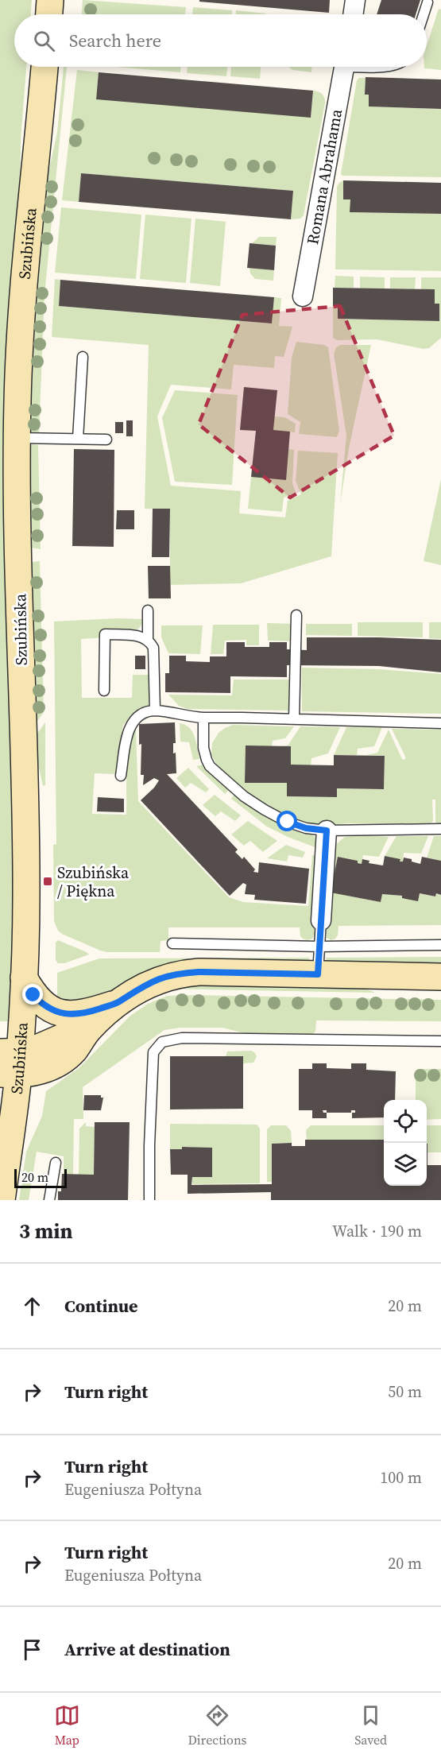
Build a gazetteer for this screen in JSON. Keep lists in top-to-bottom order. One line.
{"streets":{"main road":["Szubińska"],"street":["Romana Abrahama"]},"places":{"transit":["Szubińska / Piękna"]},"scale_bar":"20 m","page":{"search":"Search here","scale":"20 m","heading":["3 min","Walk · 190 m"],"list":[["Continue","20 m"],["Turn right","50 m"],["Turn right","Eugeniusza Połtyna","100 m"],["Turn right","Eugeniusza Połtyna","20 m"],"Arrive at destination"],"nav":["Map","Directions","Saved"]}}
